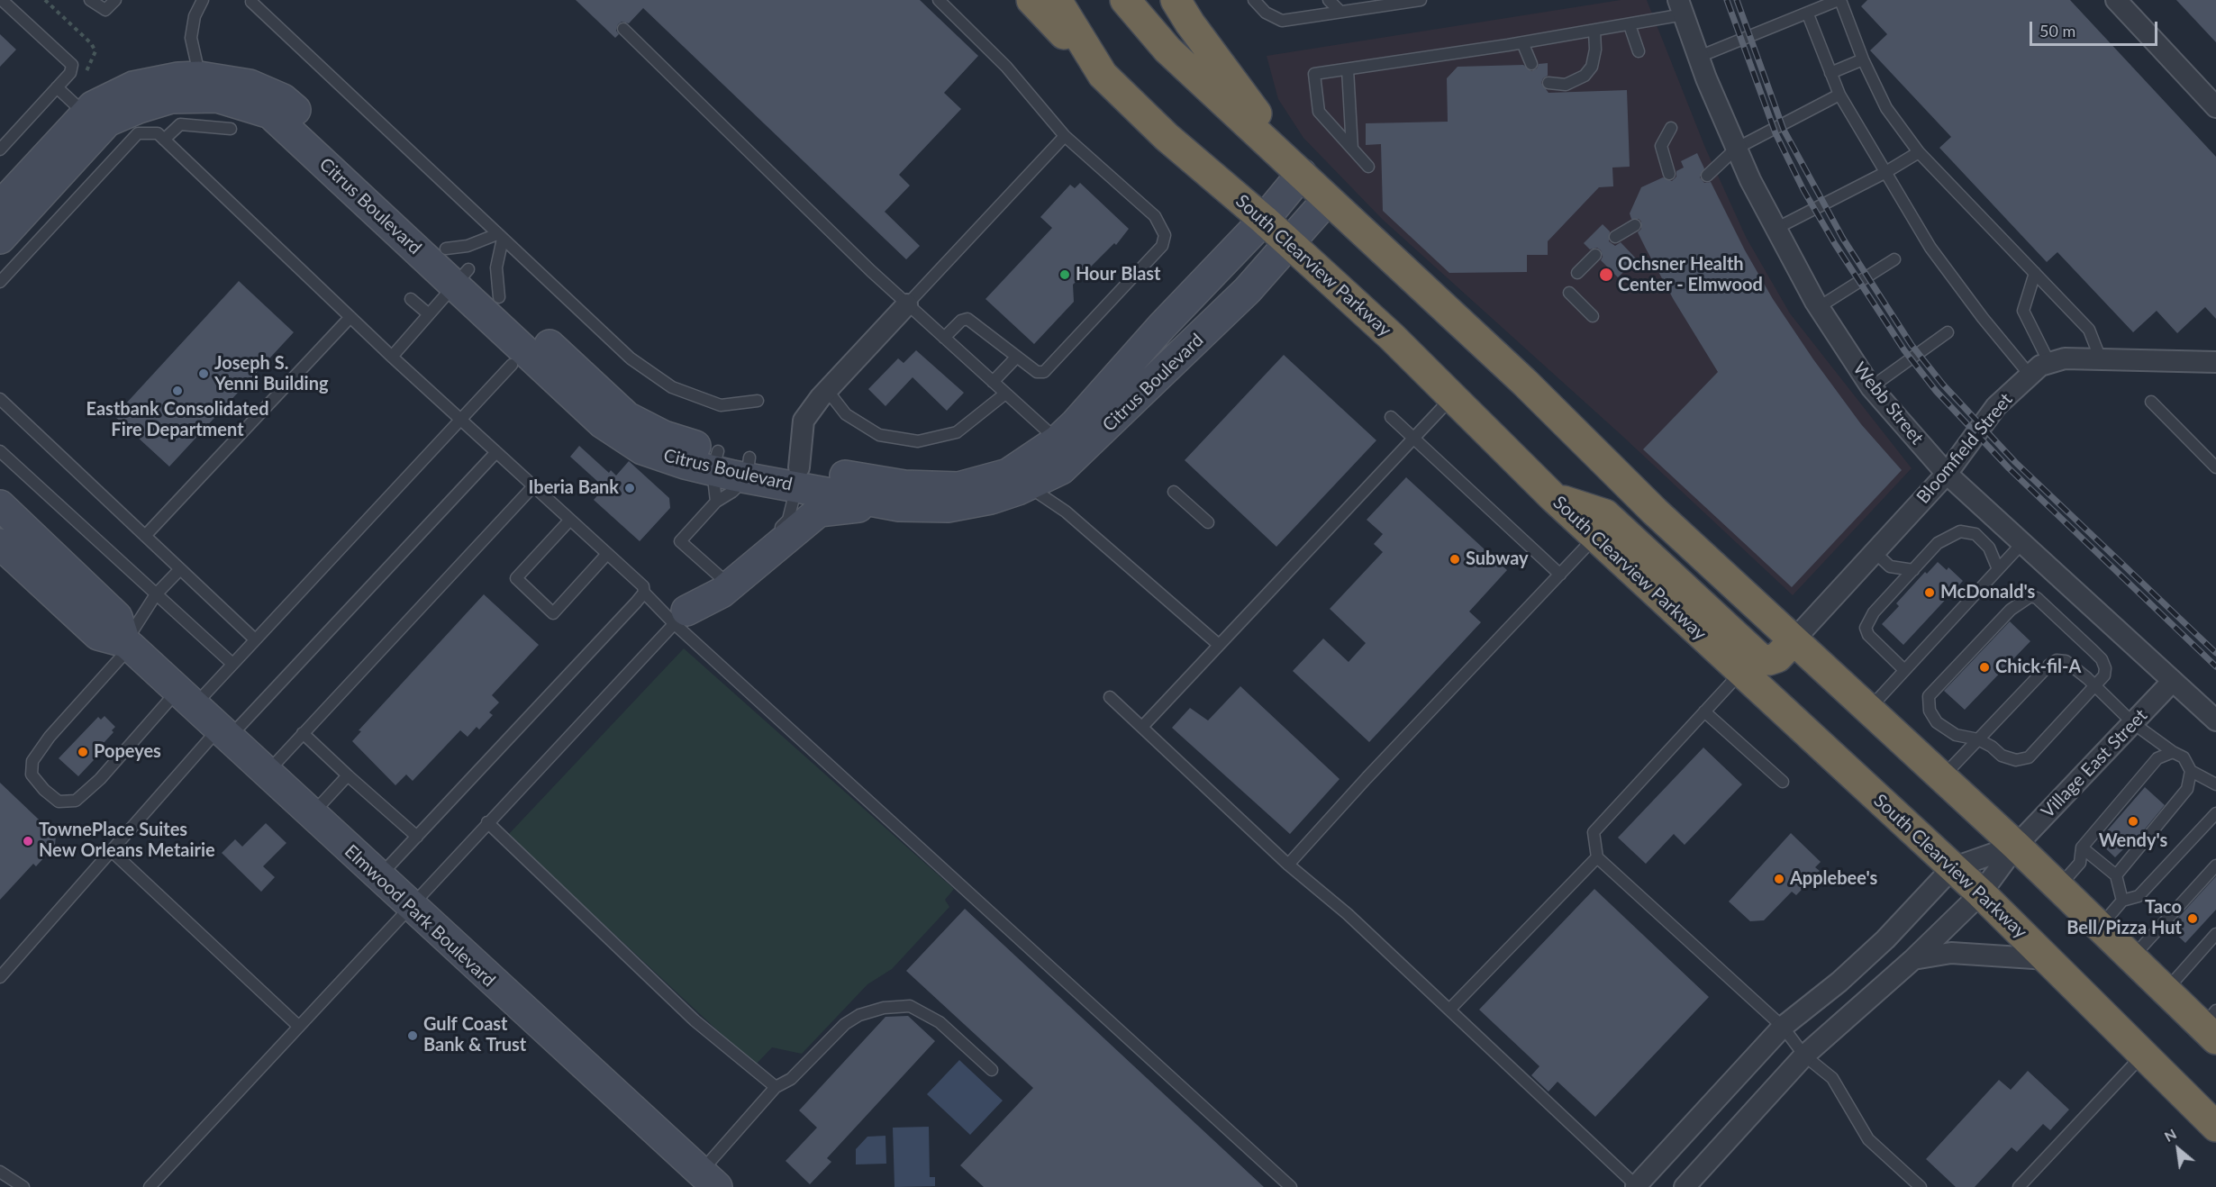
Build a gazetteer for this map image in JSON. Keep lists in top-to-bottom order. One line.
{"streets":{"highway":["South Clearview Parkway"],"street":["Citrus Boulevard","Webb Street","Bloomfield Street","Village East Street","Elmwood Park Boulevard"]},"crossings":[["Citrus Boulevard","South Clearview Parkway"],["South Clearview Parkway","Village East Street"],["Webb Street","Bloomfield Street"],["Webb Street","Village East Street"]],"places":["Hour Blast","Ochsner Health Center - Elmwood","Joseph S. Yenni Building","Eastbank Consolidated Fire Department","Iberia Bank","Subway","McDonald's","Chick-fil-A","Popeyes","Wendy's","TownePlace Suites New Orleans Metairie","Applebee's","Taco Bell/Pizza Hut","Gulf Coast Bank & Trust"],"scale_bar":"50 m","north":"top left"}
